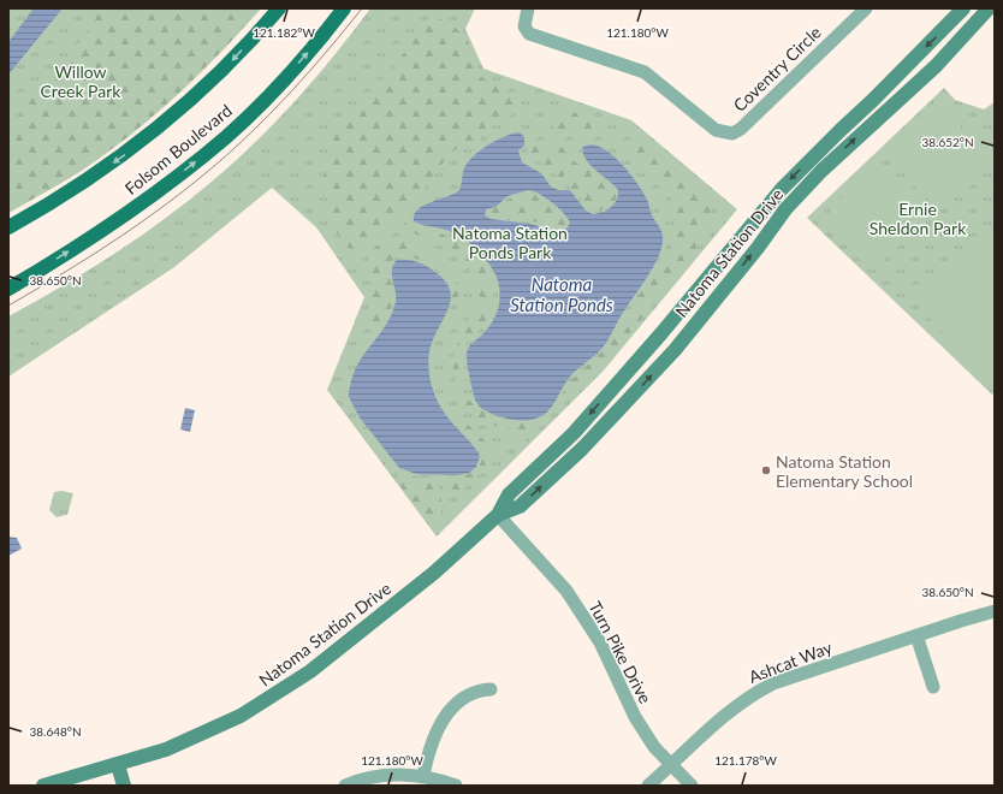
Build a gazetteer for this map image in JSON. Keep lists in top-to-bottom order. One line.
{"streets":{"main road":["Folsom Boulevard"],"street":["Coventry Circle","Natoma Station Drive","Turn Pike Drive","Ashcat Way"]},"crossings":[["Natoma Station Drive","Turn Pike Drive"],["Turn Pike Drive","Ashcat Way"]],"water":["Natoma Station Ponds"],"parks":["Willow Creek Park","Ernie Sheldon Park","Natoma Station Ponds Park"],"places":["Natoma Station Elementary School"],"coordinates":["121.182°W","121.180°W","38.652°N","38.650°N","38.648°N","121.178°W"]}
